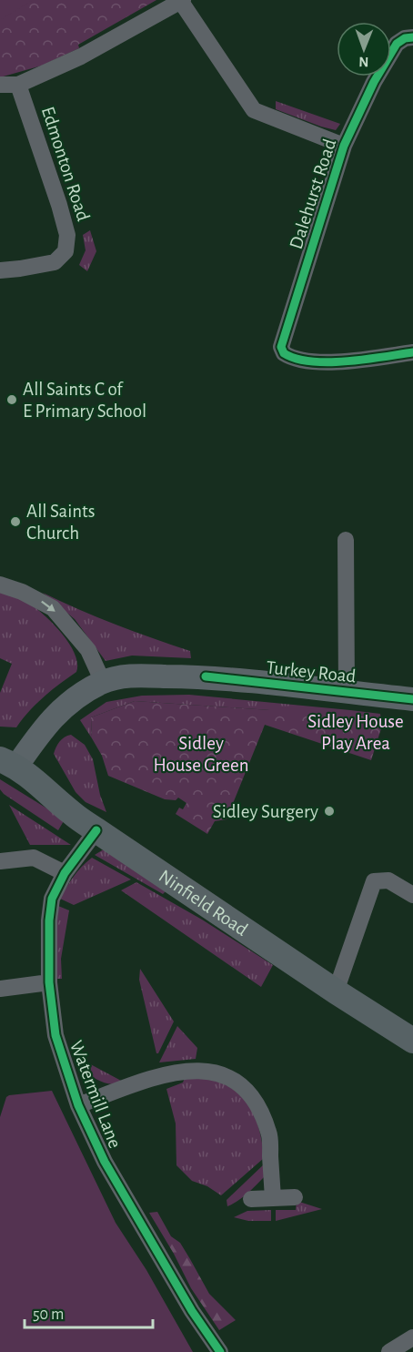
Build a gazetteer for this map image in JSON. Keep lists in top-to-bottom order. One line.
{"streets":{"main road":["Ninfield Road"],"street":["Edmonton Road","Dalehurst Road","Turkey Road","Watermill Lane"]},"crossings":[["Turkey Road","Ninfield Road"],["Ninfield Road","Watermill Lane"]],"parks":["Sidley House Play Area","Sidley House Green"],"places":["All Saints C of E Primary School","All Saints Church","Sidley Surgery"],"scale_bar":"50 m","north":"bottom"}
